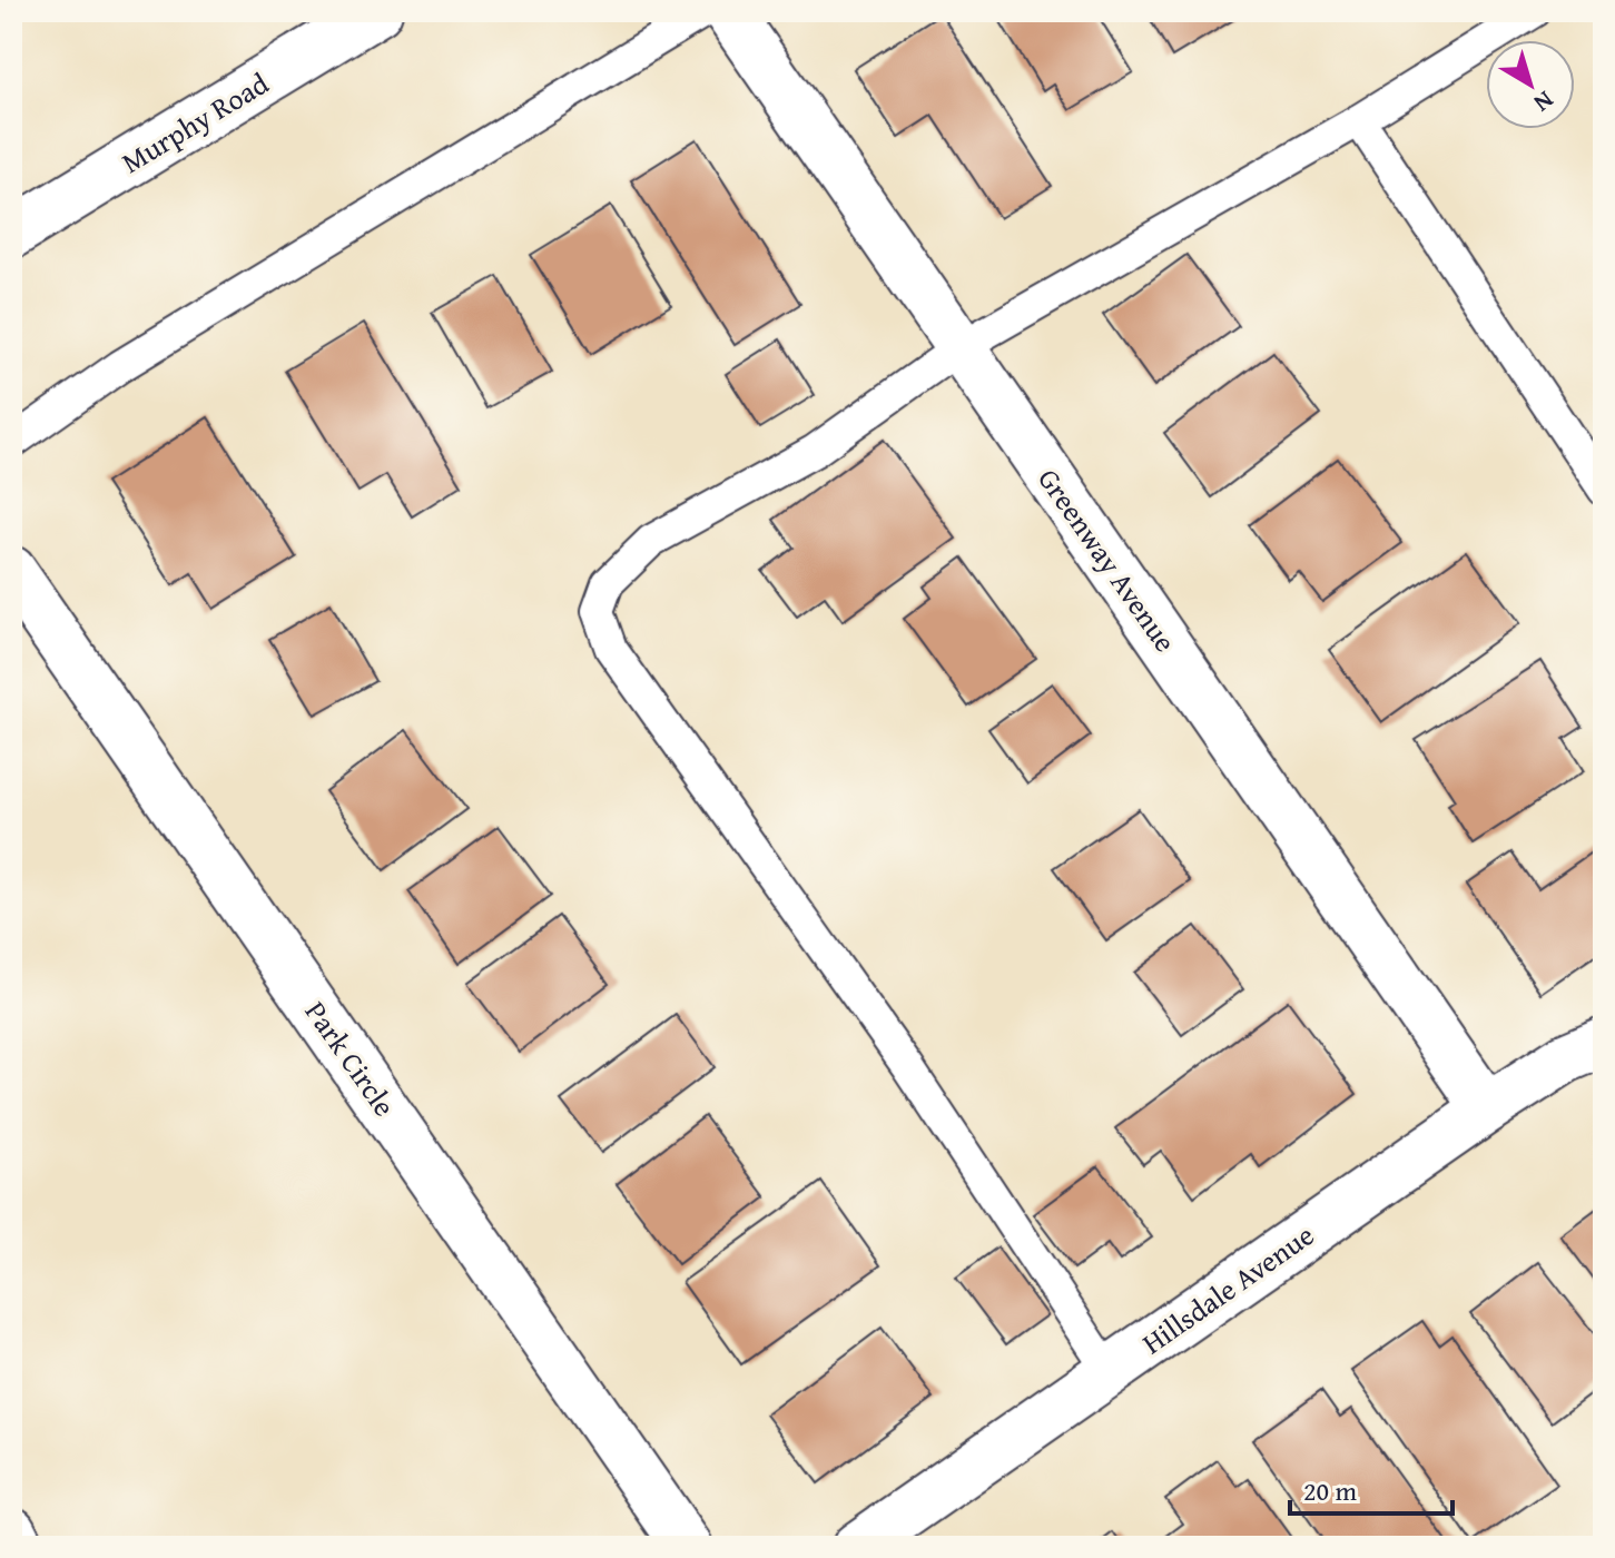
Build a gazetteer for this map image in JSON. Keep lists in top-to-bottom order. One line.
{"streets":{"main road":["Murphy Road","Greenway Avenue","Park Circle","Hillsdale Avenue"]},"crossings":[["Greenway Avenue","Hillsdale Avenue"]],"scale_bar":"20 m","north":"bottom right"}
